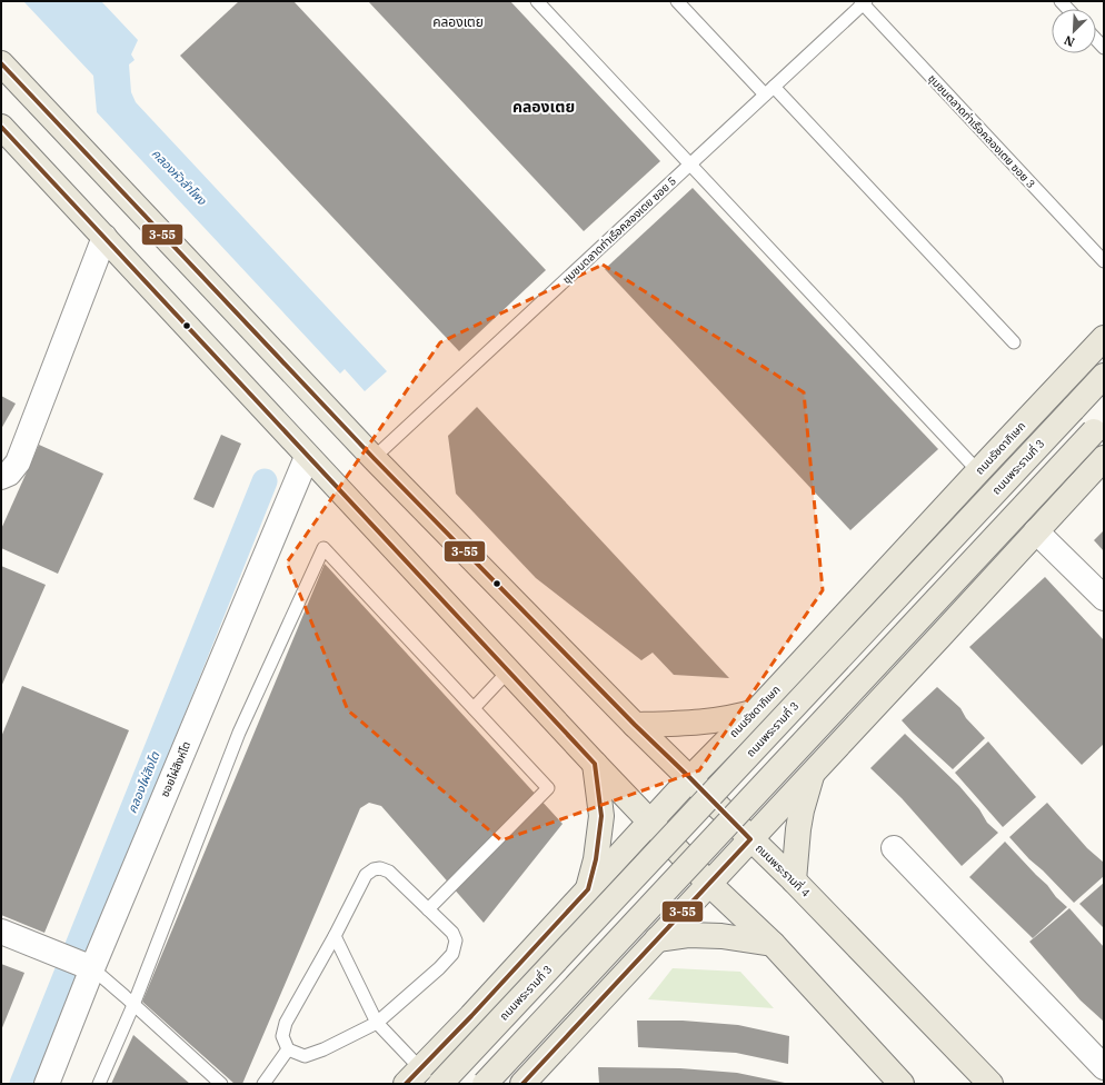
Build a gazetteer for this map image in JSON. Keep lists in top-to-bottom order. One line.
{"streets":{"main road":["ถนนรัชดาภิเษก","ถนนพระรามที่ 3","ถนนพระรามที่ 4"],"street":["ซอยไผ่สิงห์โต"],"lane":["ชุมชนตลาดท่าเรือคลองเตย ซอย 3","ชุมชนตลาดท่าเรือคลองเตย ซอย 5"]},"crossings":[["ชุมชนตลาดท่าเรือคลองเตย ซอย 3","ชุมชนตลาดท่าเรือคลองเตย ซอย 5"],["ชุมชนตลาดท่าเรือคลองเตย ซอย 5","ถนนพระรามที่ 4"],["ถนนรัชดาภิเษก","ถนนพระรามที่ 4"]],"districts":["คลองเตย","คลองเตย"],"water":["คลองหัวลำโพง","คลองไผ่สิงโต"],"lines":["transit line 3-55"],"north":"bottom left"}
